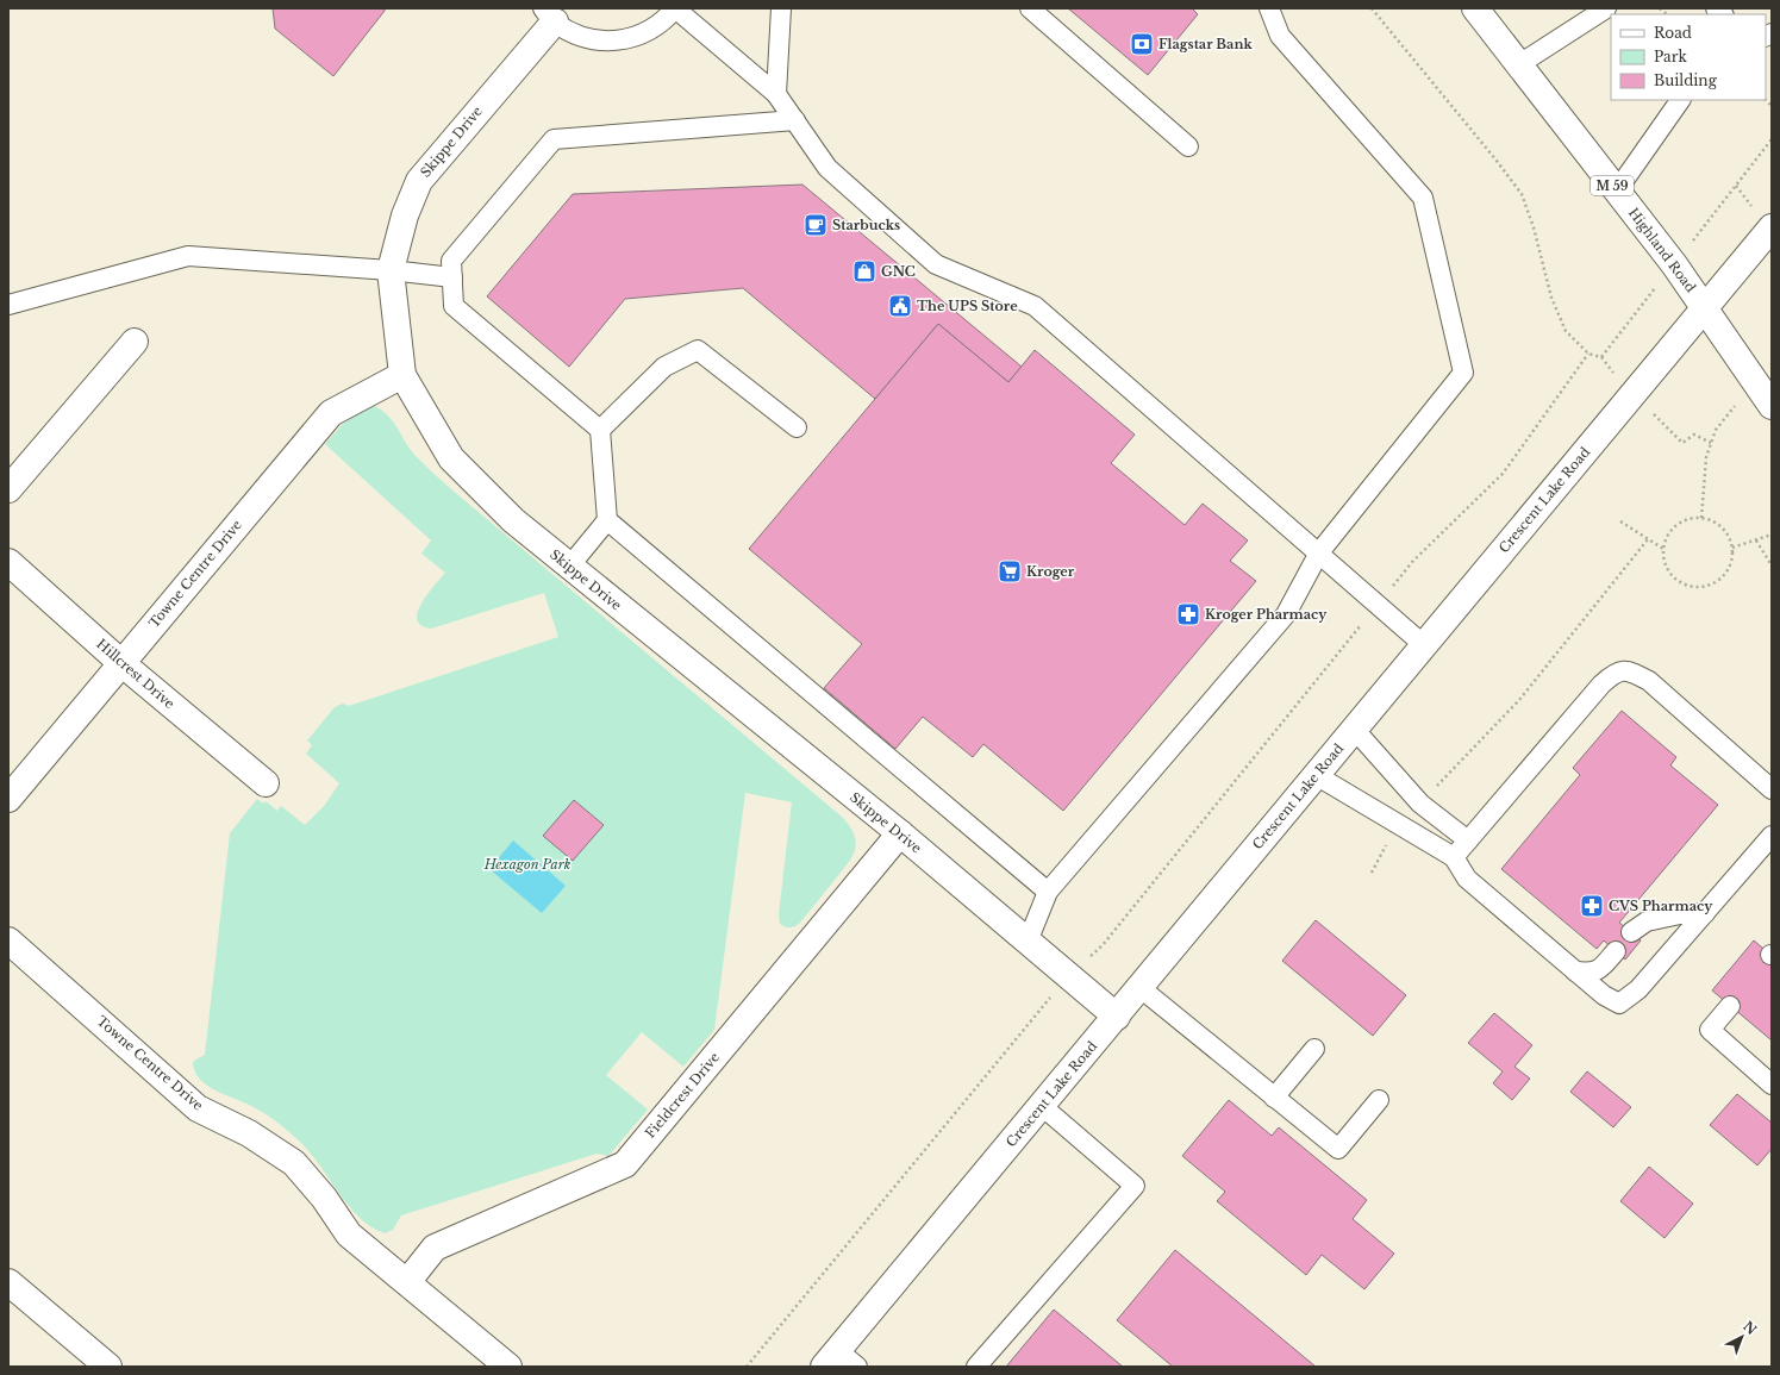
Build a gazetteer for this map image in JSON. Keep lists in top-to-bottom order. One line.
{"streets":{"main road":["Skippe Drive","M 59","Highland Road","Crescent Lake Road","Towne Centre Drive","Hillcrest Drive","Fieldcrest Drive"]},"crossings":[["Skippe Drive","Crescent Lake Road"],["Skippe Drive","Towne Centre Drive"],["Skippe Drive","Fieldcrest Drive"],["Highland Road","Crescent Lake Road"],["Towne Centre Drive","Hillcrest Drive"],["Towne Centre Drive","Fieldcrest Drive"]],"parks":["Hexagon Park"],"places":{"bank":["Flagstar Bank"],"cafe":["Starbucks"],"shop":["GNC"],"public building":["The UPS Store"],"supermarket":["Kroger"],"pharmacy":["Kroger Pharmacy","CVS Pharmacy"]},"legend":["Road","Park","Building"],"north":"top right"}
